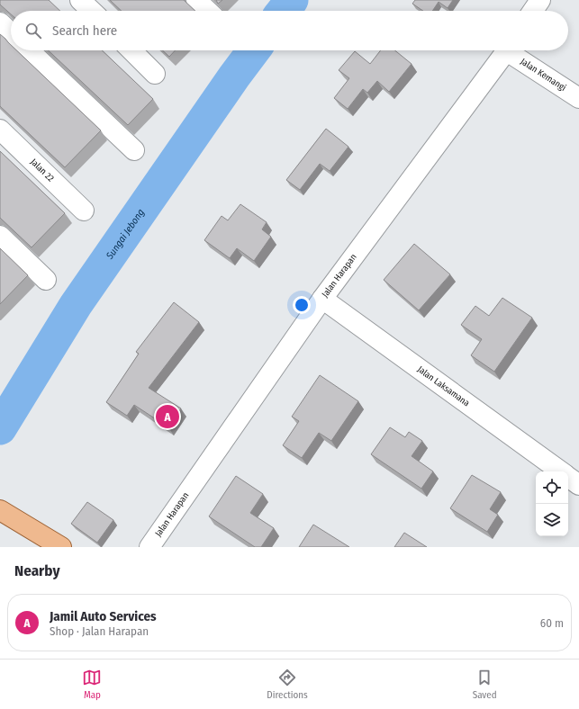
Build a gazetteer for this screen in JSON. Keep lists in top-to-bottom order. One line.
{"streets":{"street":["Jalan Kemangi","Jalan 22","Jalan Harapan","Jalan Laksamana"]},"crossings":[["Jalan Harapan","Jalan Laksamana"]],"water":["Sungai Jebong"],"page":{"search":"Search here","pins":"A","heading":"Nearby","list":[{"mark":"A","name":"Jamil Auto Services","note":"Shop · Jalan Harapan","value":"60 m"}],"nav":["Map","Directions","Saved"]}}
